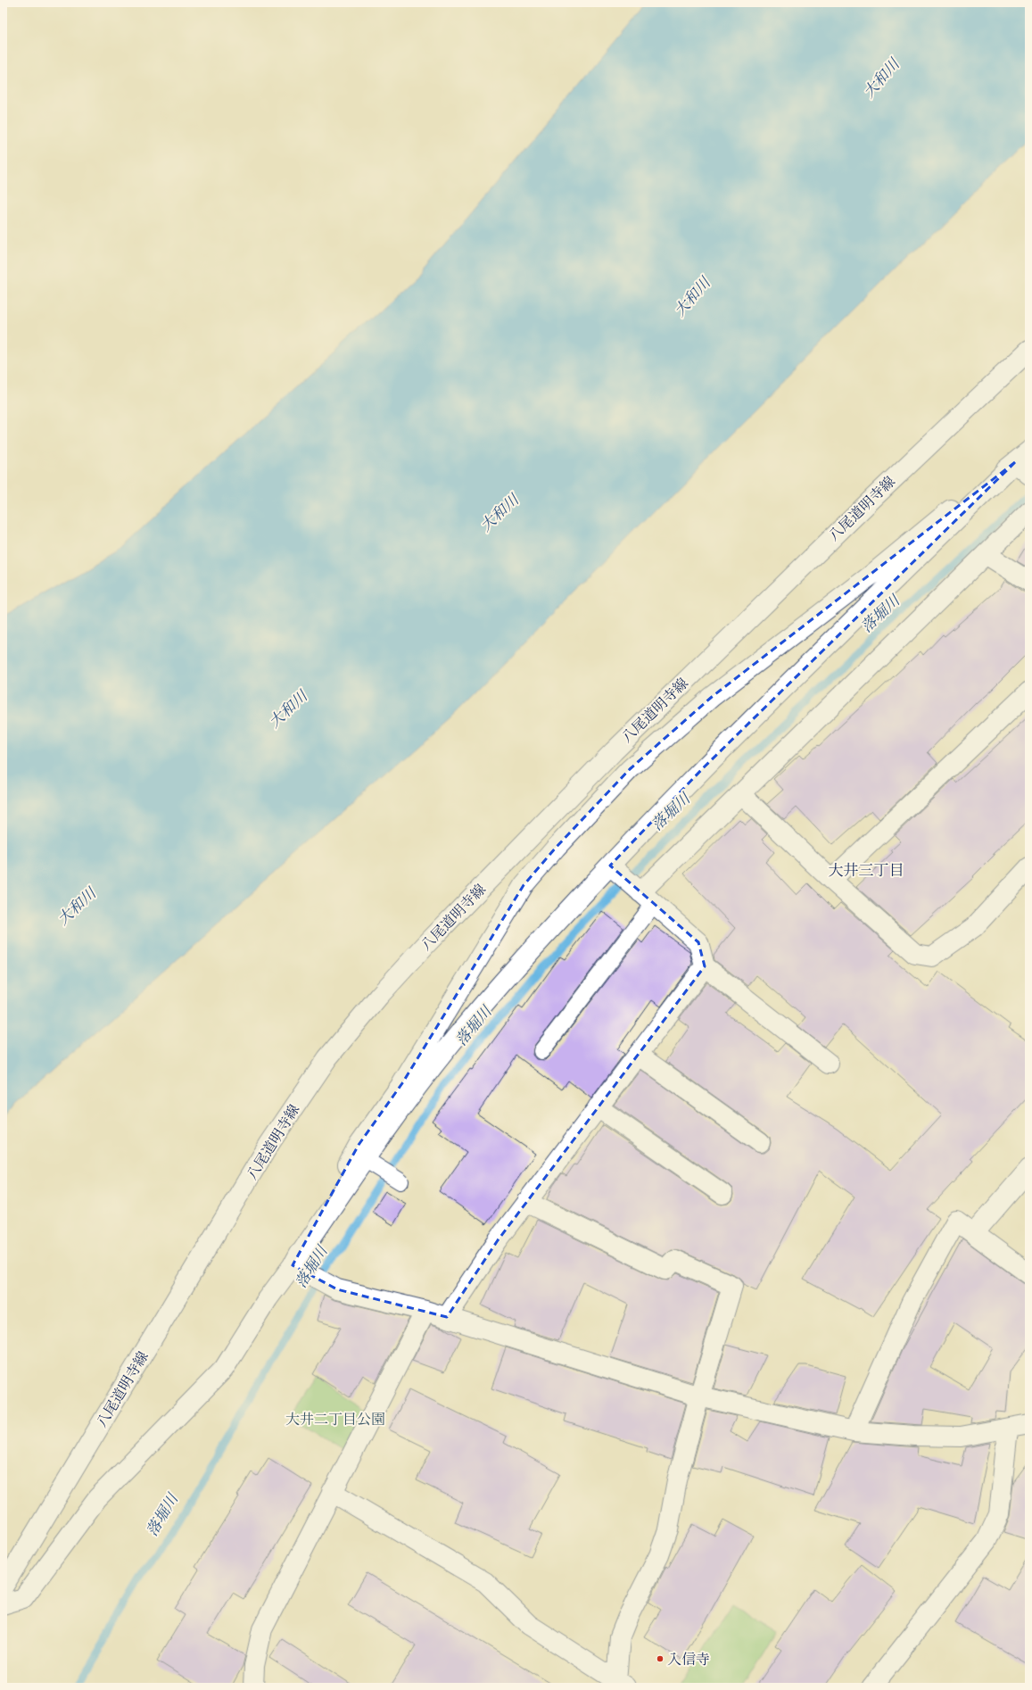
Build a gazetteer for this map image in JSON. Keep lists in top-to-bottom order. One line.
{"streets":{"street":["八尾道明寺線"]},"districts":["大井三丁目"],"water":["大和川","落堀川"],"parks":["大井二丁目公園"],"places":["入信寺"]}
